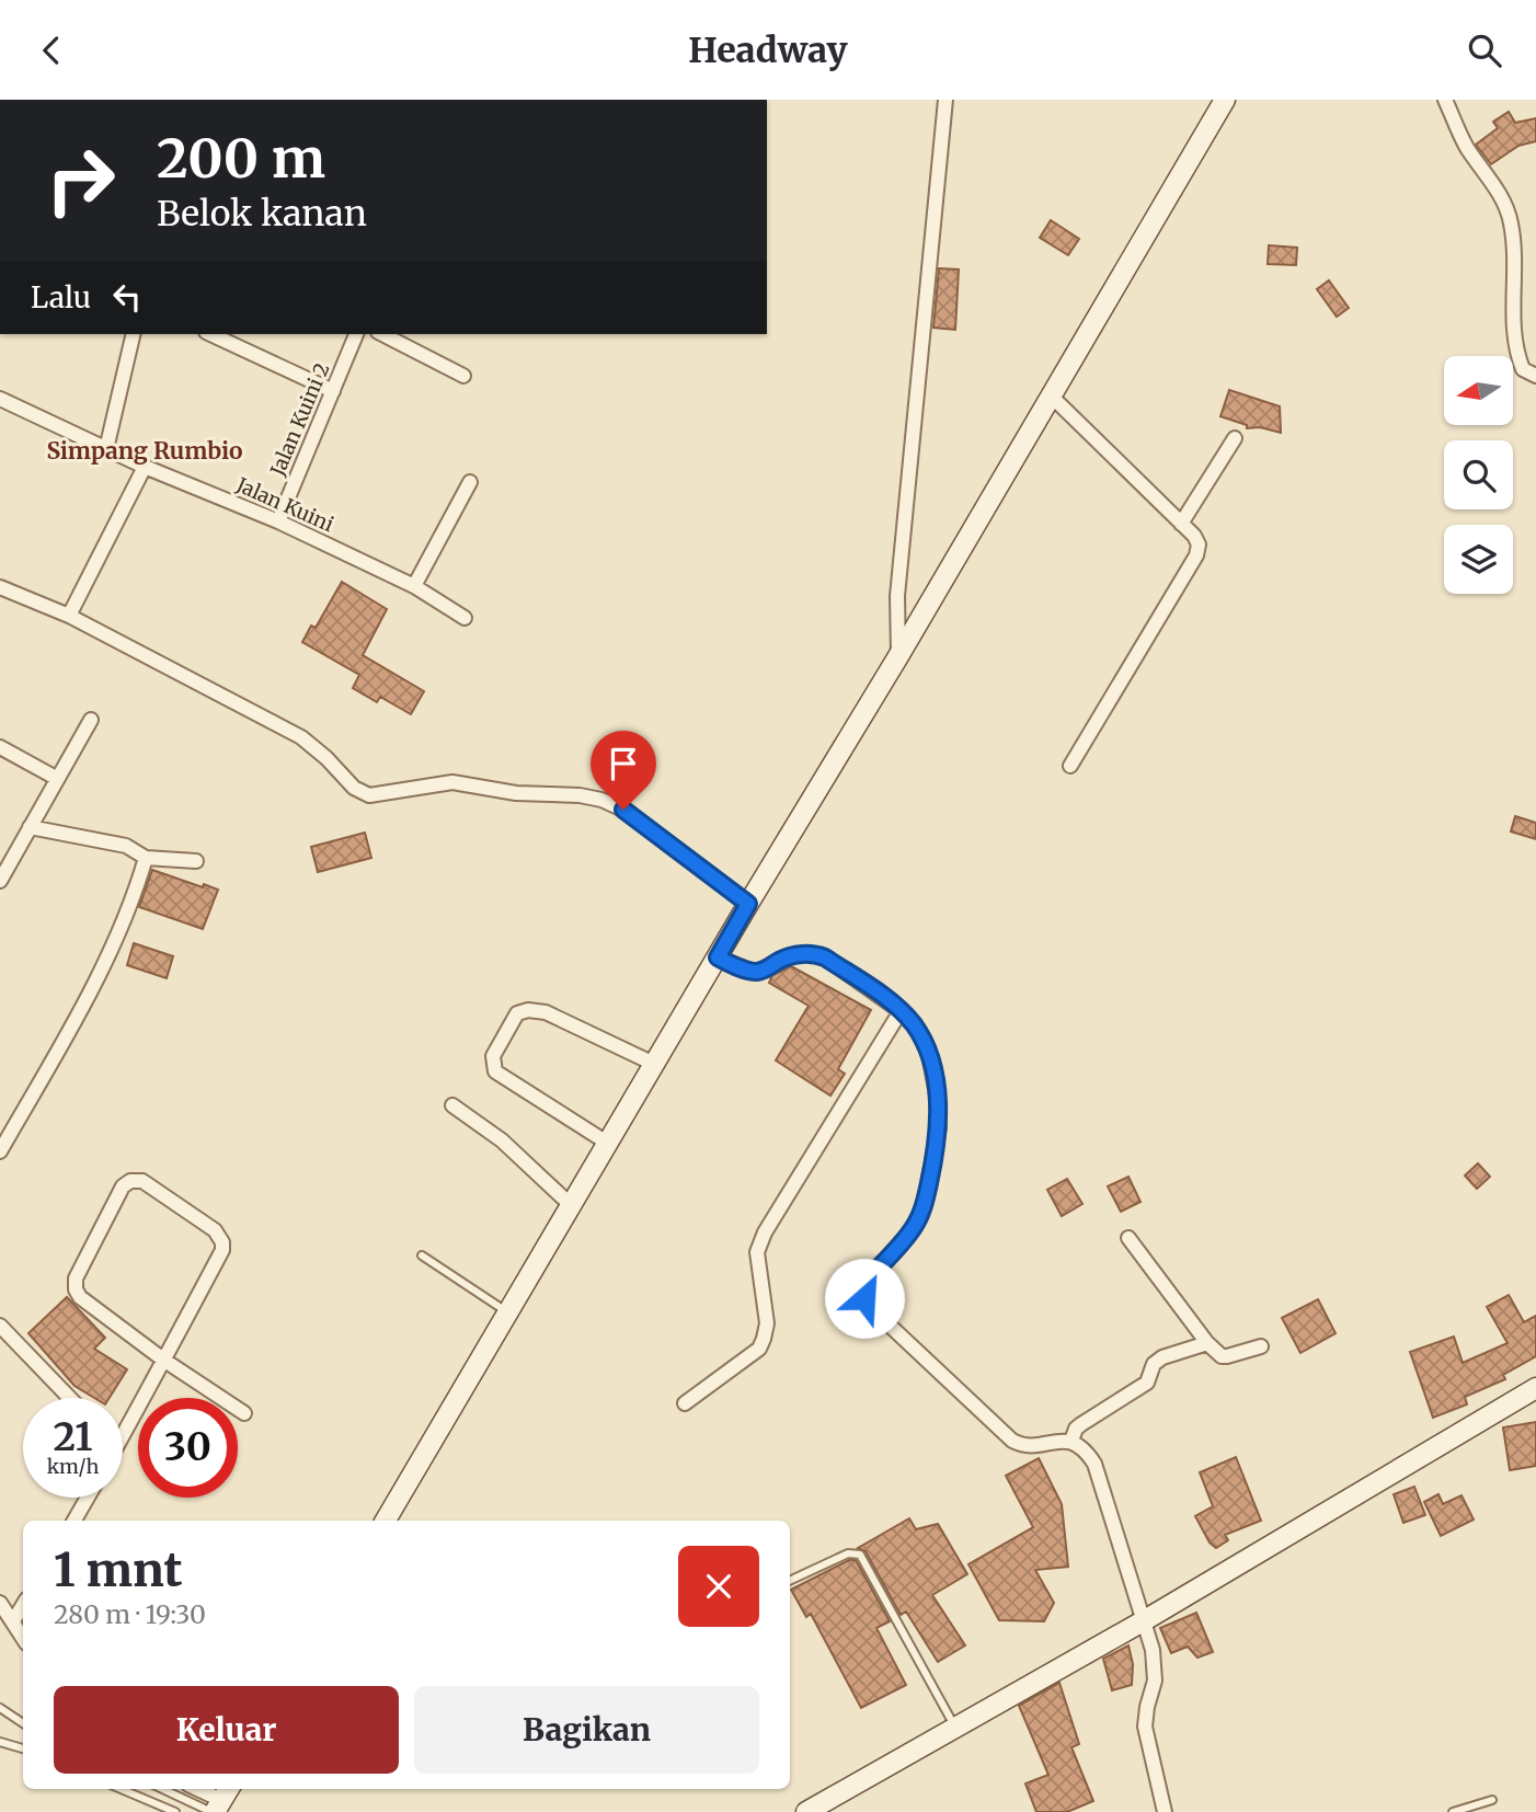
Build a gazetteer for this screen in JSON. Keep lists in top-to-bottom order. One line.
{"streets":{"street":["Jalan Kuini 2","Jalan Kuini"]},"crossings":[["Jalan Kuini 2","Jalan Kuini"]],"districts":["Simpang Rumbio"],"north":"left","page":{"header":"Headway","turn":["200 m","Belok kanan"],"then":"Lalu","speed":"21 km/h","limit":"30","heading":["1 mnt","280 m · 19:30"],"buttons":["Keluar","Bagikan"]}}
